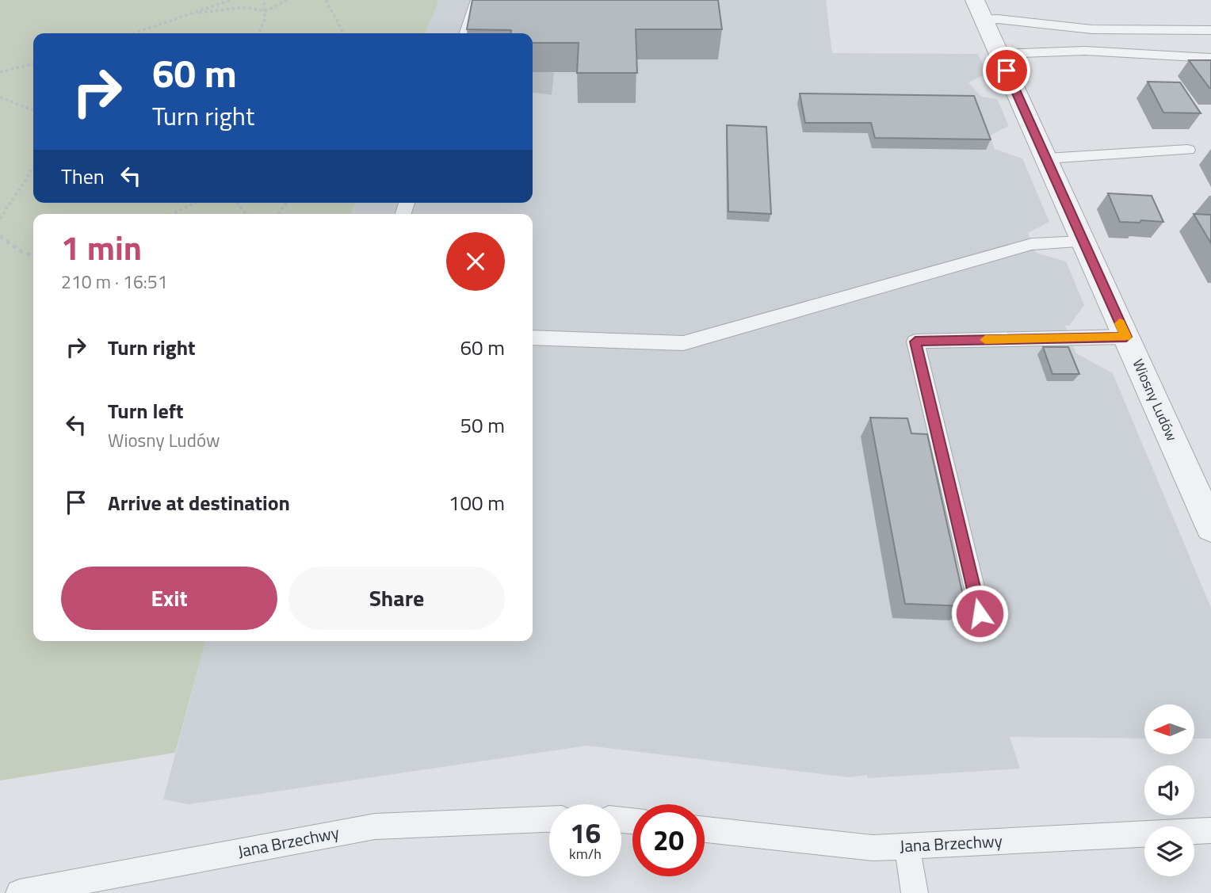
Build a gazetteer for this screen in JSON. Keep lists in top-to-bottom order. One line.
{"streets":{"street":["Wiosny Ludów"],"lane":["Jana Brzechwy"]},"north":"left","page":{"turn":["60 m","Turn right"],"then":"Then","heading":["1 min","210 m · 16:51"],"list":[{"name":"Turn right","value":"60 m"},{"name":"Turn left","note":"Wiosny Ludów","value":"50 m"},{"name":"Arrive at destination","value":"100 m"}],"buttons":["Exit","Share"],"speed":"16 km/h","limit":"20"}}
